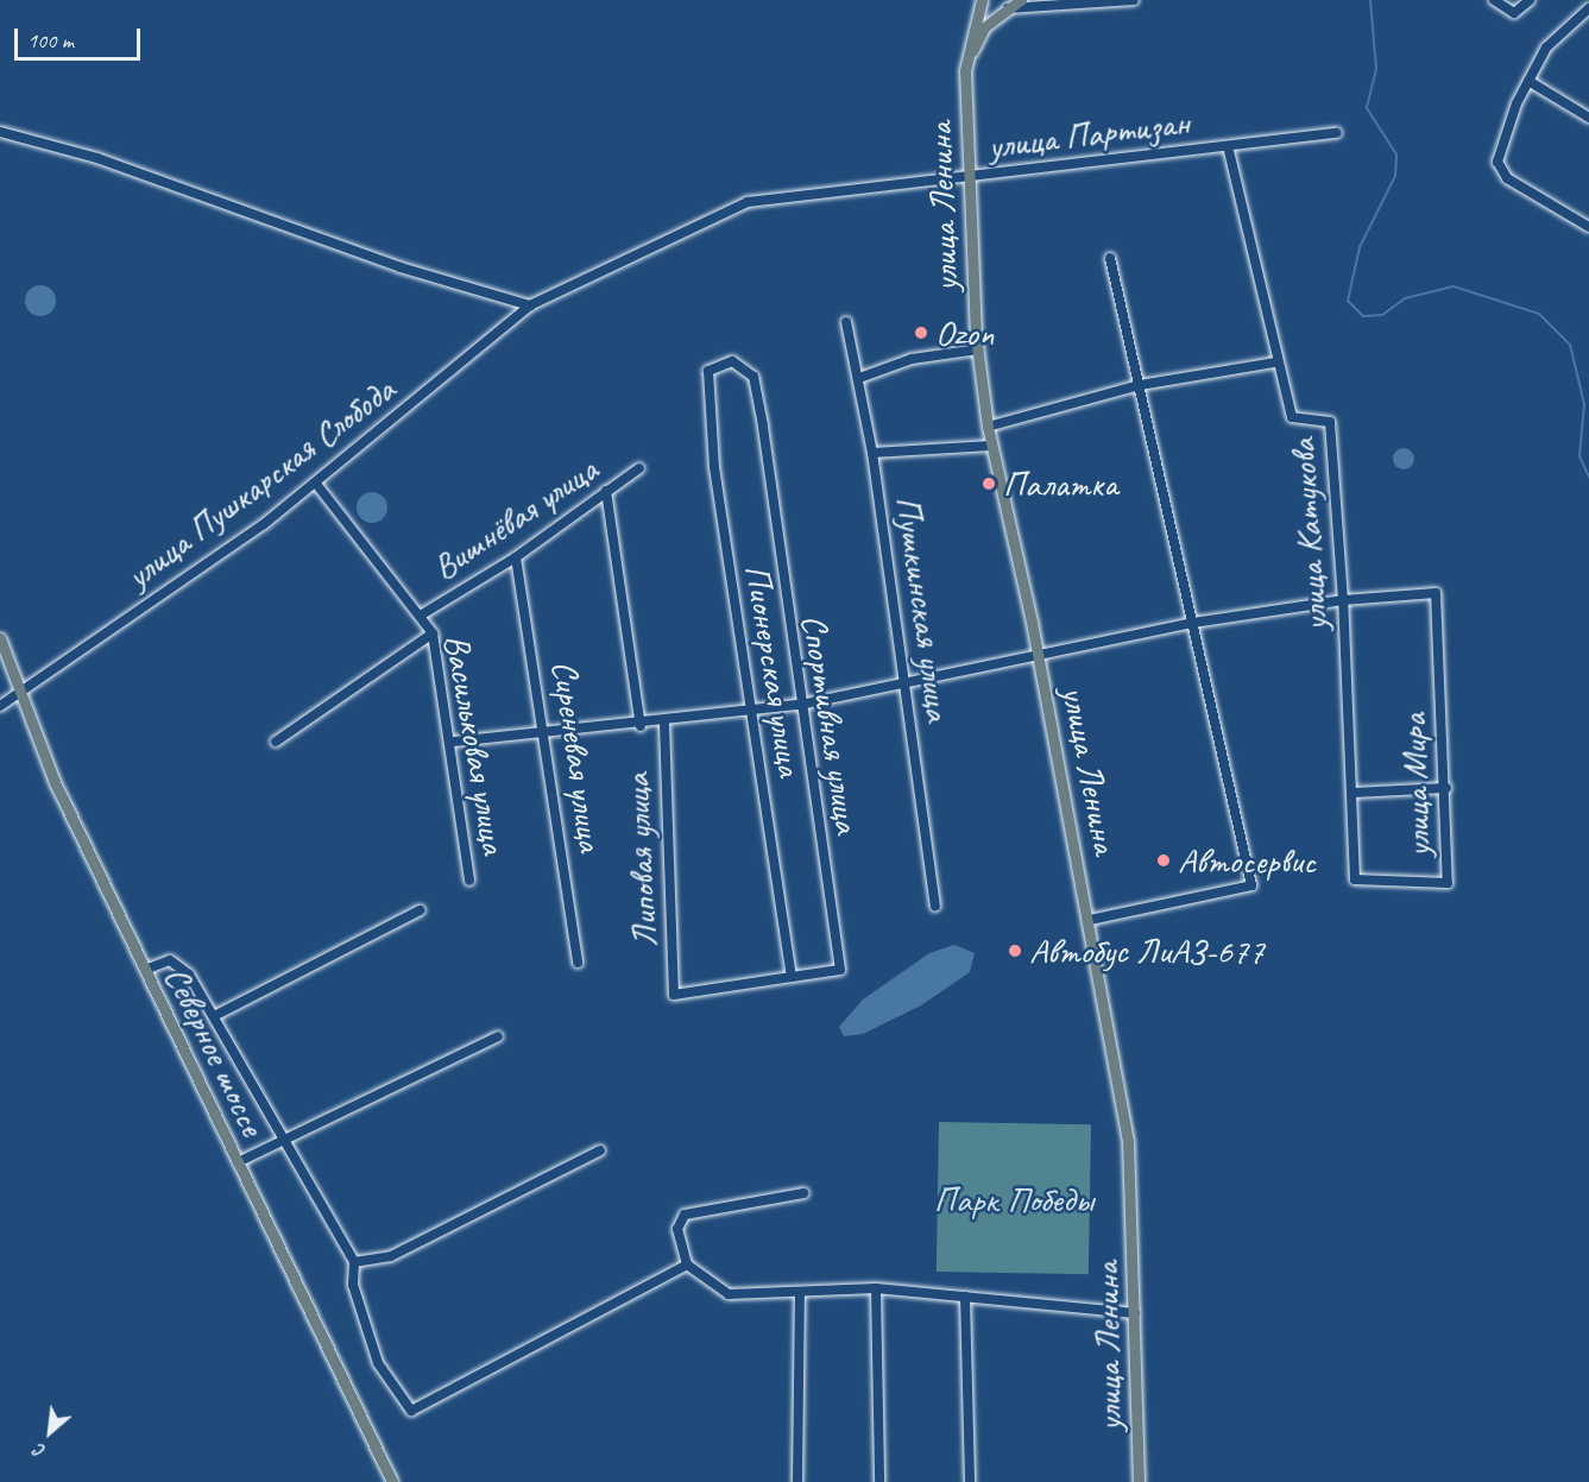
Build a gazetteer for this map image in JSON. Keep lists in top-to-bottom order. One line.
{"streets":{"main road":["улица Ленина","Северное шоссе"],"street":["улица Партизан","улица Пушкарская Слобода","Вишнёвая улица","улица Катукова","Пушкинская улица","Пионерская улица","Спортивная улица","Васильковая улица","Сиреневая улица","улица Мира","Липовая улица"]},"crossings":[["улица Партизан","улица Ленина"],["улица Партизан","улица Пушкарская Слобода"],["улица Партизан","улица Катукова"],["улица Пушкарская Слобода","Васильковая улица"],["улица Пушкарская Слобода","Северное шоссе"],["Вишнёвая улица","Васильковая улица"],["Вишнёвая улица","Сиреневая улица"],["Вишнёвая улица","Липовая улица"],["улица Катукова","улица Мира"],["Пионерская улица","Спортивная улица"],["Спортивная улица","Липовая улица"]],"parks":["Парк Победы"],"places":["Ozon","Палатка","Автосервис","Автобус ЛиАЗ-677"],"scale_bar":"100 m","north":"bottom left"}
